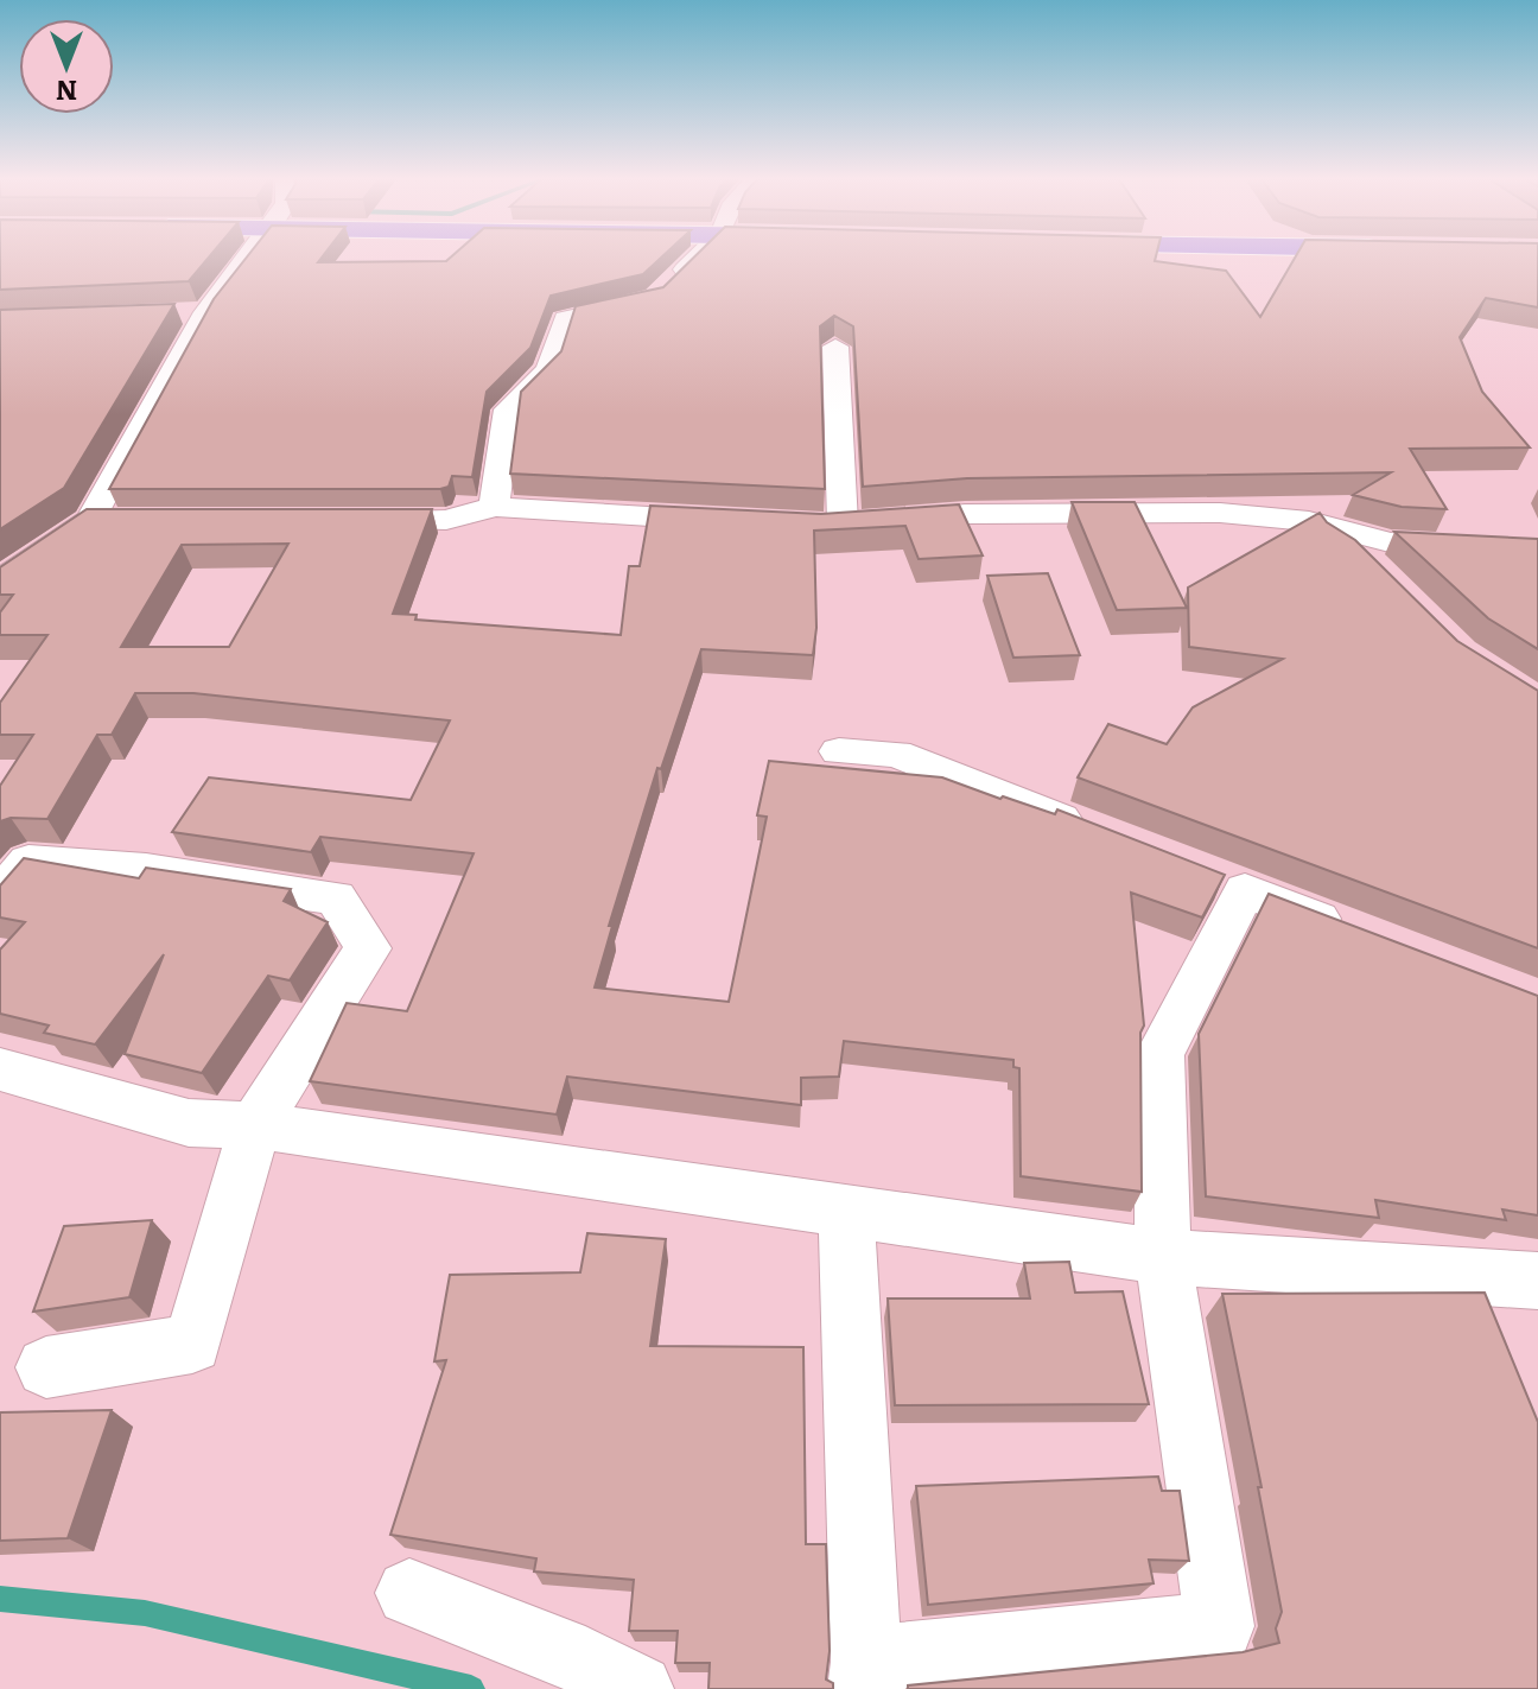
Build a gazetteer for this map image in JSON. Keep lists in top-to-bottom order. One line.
{"north":"bottom"}
